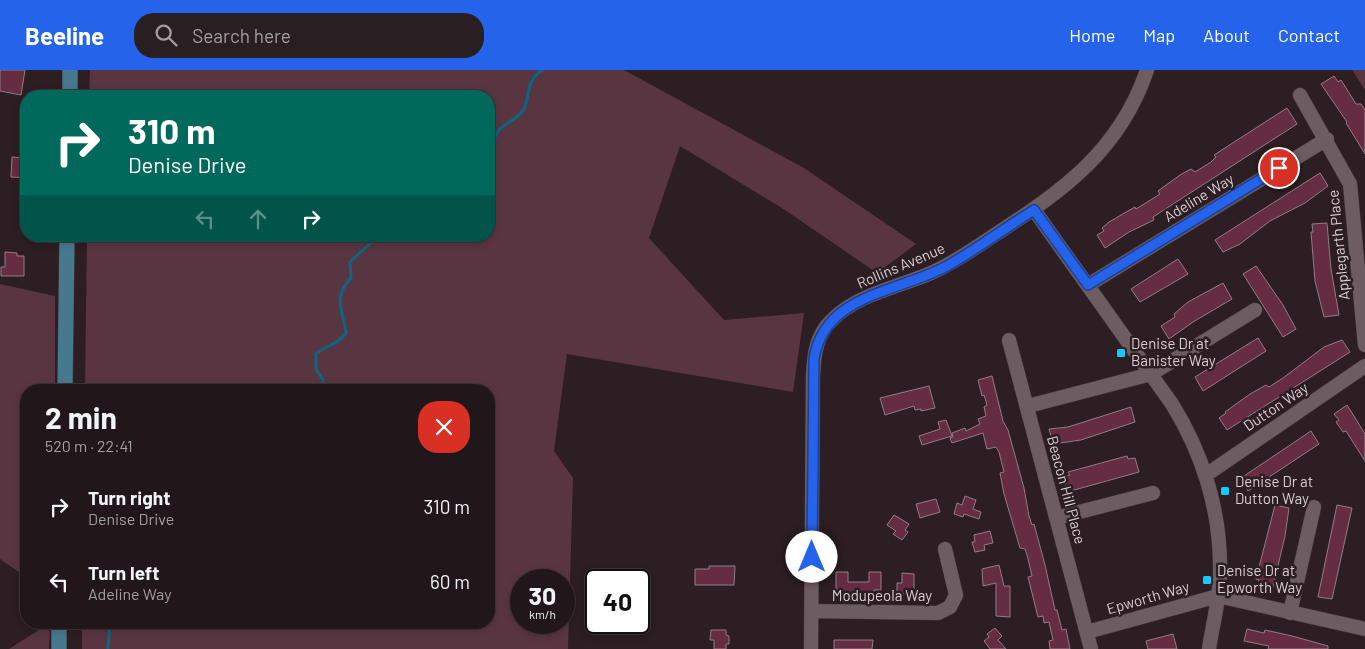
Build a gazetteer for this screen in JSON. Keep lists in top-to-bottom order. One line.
{"streets":{"street":["Adeline Way","Applegarth Place","Rollins Avenue","Dutton Way","Beacon Hill Place","Modupeola Way","Epworth Way"]},"crossings":[["Adeline Way","Applegarth Place"],["Rollins Avenue","Modupeola Way"],["Beacon Hill Place","Epworth Way"]],"places":{"transit":["Denise Dr at Banister Way","Denise Dr at Dutton Way","Denise Dr at Epworth Way"]},"page":{"header":"Beeline","search":"Search here","nav":["Home","Map","About","Contact"],"turn":["310 m","Denise Drive"],"heading":["2 min","520 m · 22:41"],"list":[{"name":"Turn right","note":"Denise Drive","value":"310 m"},{"name":"Turn left","note":"Adeline Way","value":"60 m"}],"speed":"30 km/h","limit":"40"}}
